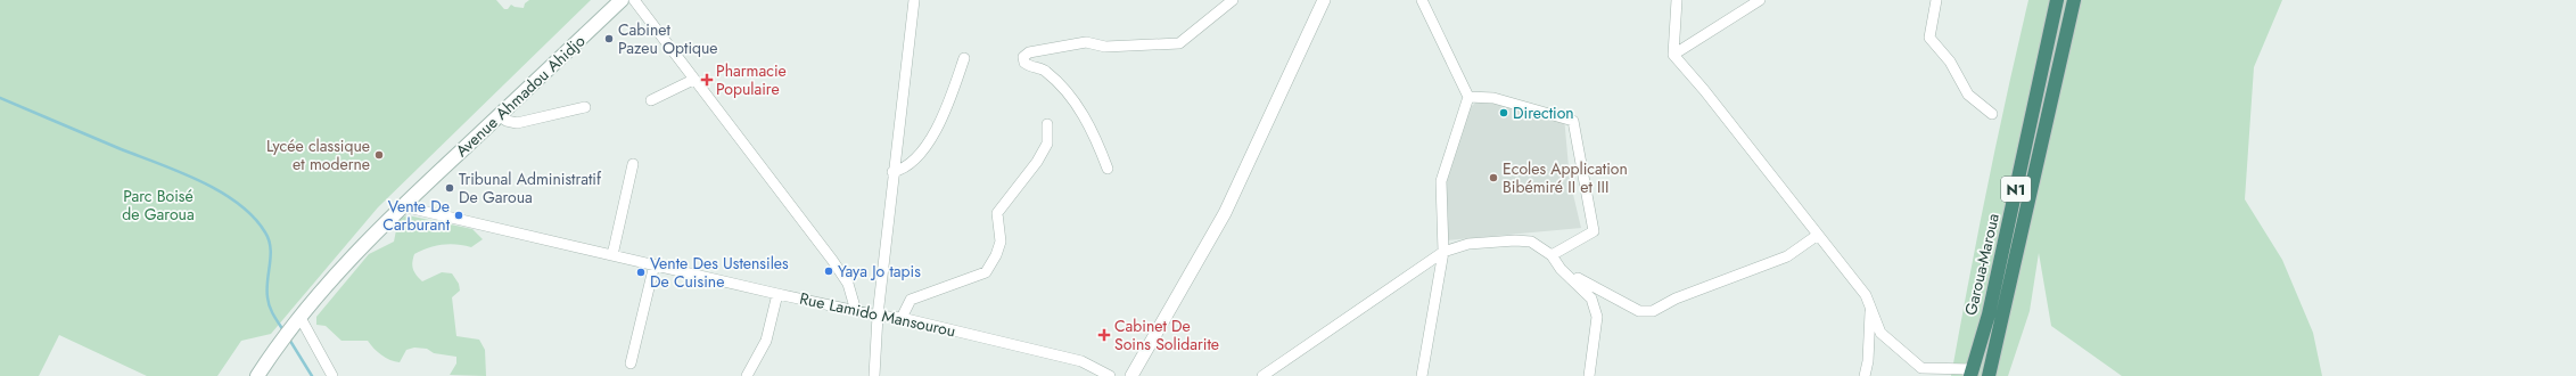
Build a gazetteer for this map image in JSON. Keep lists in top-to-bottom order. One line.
{"streets":{"highway":["N1","Garoua-Maroua"],"main road":["Avenue Ahmadou Ahidjo"],"street":["Rue Lamido Mansourou"]},"crossings":[["Avenue Ahmadou Ahidjo","Rue Lamido Mansourou"]],"parks":["Parc Boisé de Garoua"],"places":{"other":["Cabinet Pazeu Optique","Direction","Lycée classique et moderne","Ecoles Application Bibémiré II et III","Tribunal Administratif De Garoua","Vente De Carburant","Yaya Jo tapis","Vente Des Ustensiles De Cuisine"],"health":["Pharmacie Populaire","Cabinet De Soins Solidarite"]}}
